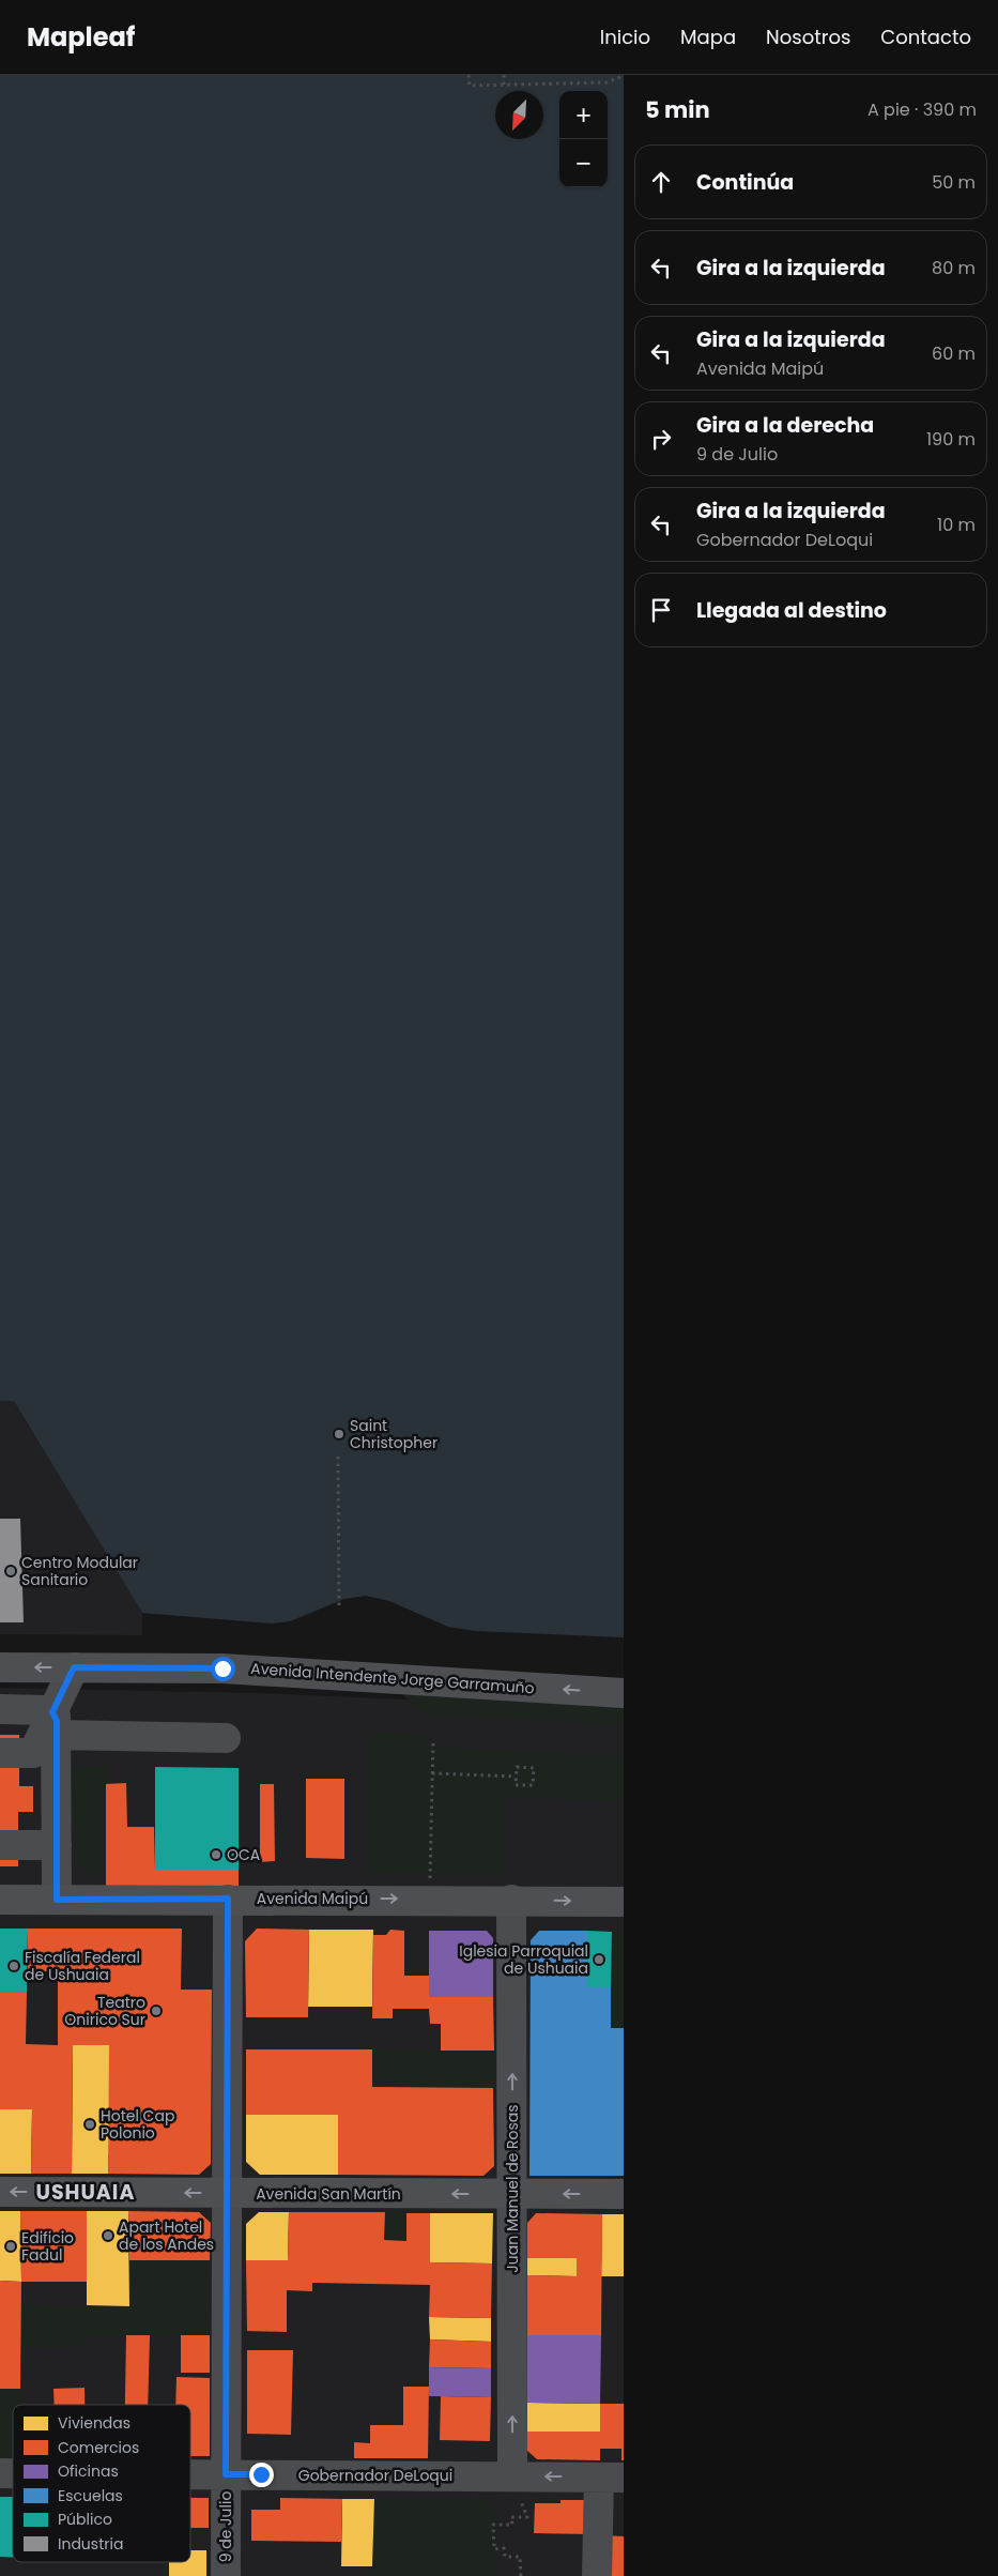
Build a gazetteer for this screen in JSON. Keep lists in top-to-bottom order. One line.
{"streets":{"main road":["Avenida Intendente Jorge Garramuño","Avenida Maipú","Avenida San Martín"],"street":["Juan Manuel de Rosas","Gobernador DeLoqui","9 de Julio"]},"crossings":[["Avenida Maipú","Juan Manuel de Rosas"],["Avenida Maipú","9 de Julio"],["Juan Manuel de Rosas","Avenida San Martín"],["Juan Manuel de Rosas","Gobernador DeLoqui"],["Avenida San Martín","9 de Julio"],["Gobernador DeLoqui","9 de Julio"]],"one_way":["Avenida Intendente Jorge Garramuño","Avenida Maipú","Juan Manuel de Rosas","Avenida San Martín"],"districts":["USHUAIA"],"places":["Saint Christopher","Centro Modular Sanitario","OCA","Iglesia Parroquial de Ushuaia","Fiscalía Federal de Ushuaia","Teatro Onirico Sur","Hotel Cap Polonio","Apart Hotel de los Andes","Edificio Fadul"],"legend":["Viviendas","Comercios","Oficinas","Escuelas","Público","Industria"],"north":"bottom left","page":{"header":"Mapleaf","nav":["Inicio","Mapa","Nosotros","Contacto"],"heading":["5 min","A pie · 390 m"],"map_buttons":["+","−"],"list":[["Continúa","50 m"],["Gira a la izquierda","80 m"],["Gira a la izquierda","Avenida Maipú","60 m"],["Gira a la derecha","9 de Julio","190 m"],["Gira a la izquierda","Gobernador DeLoqui","10 m"],"Llegada al destino"]}}
